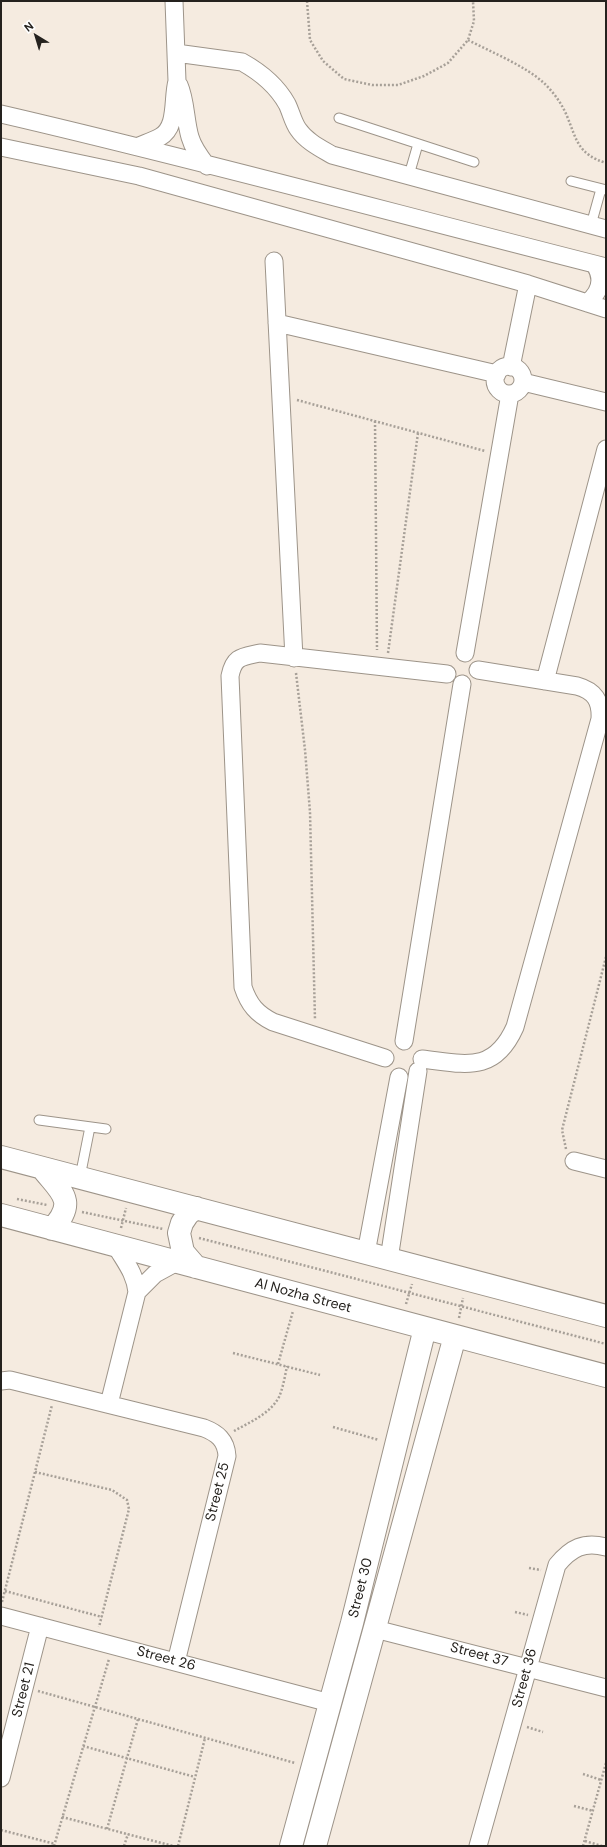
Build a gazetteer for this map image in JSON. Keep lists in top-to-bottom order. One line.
{"streets":{"main road":["Al Nozha Street","Street 30"],"street":["Street 25","Street 37","Street 26","Street 36","Street 21"]},"crossings":[["Al Nozha Street","Street 30"],["Street 25","Street 26"],["Street 30","Street 37"],["Street 30","Street 26"],["Street 37","Street 36"],["Street 26","Street 21"]],"north":"top left"}
